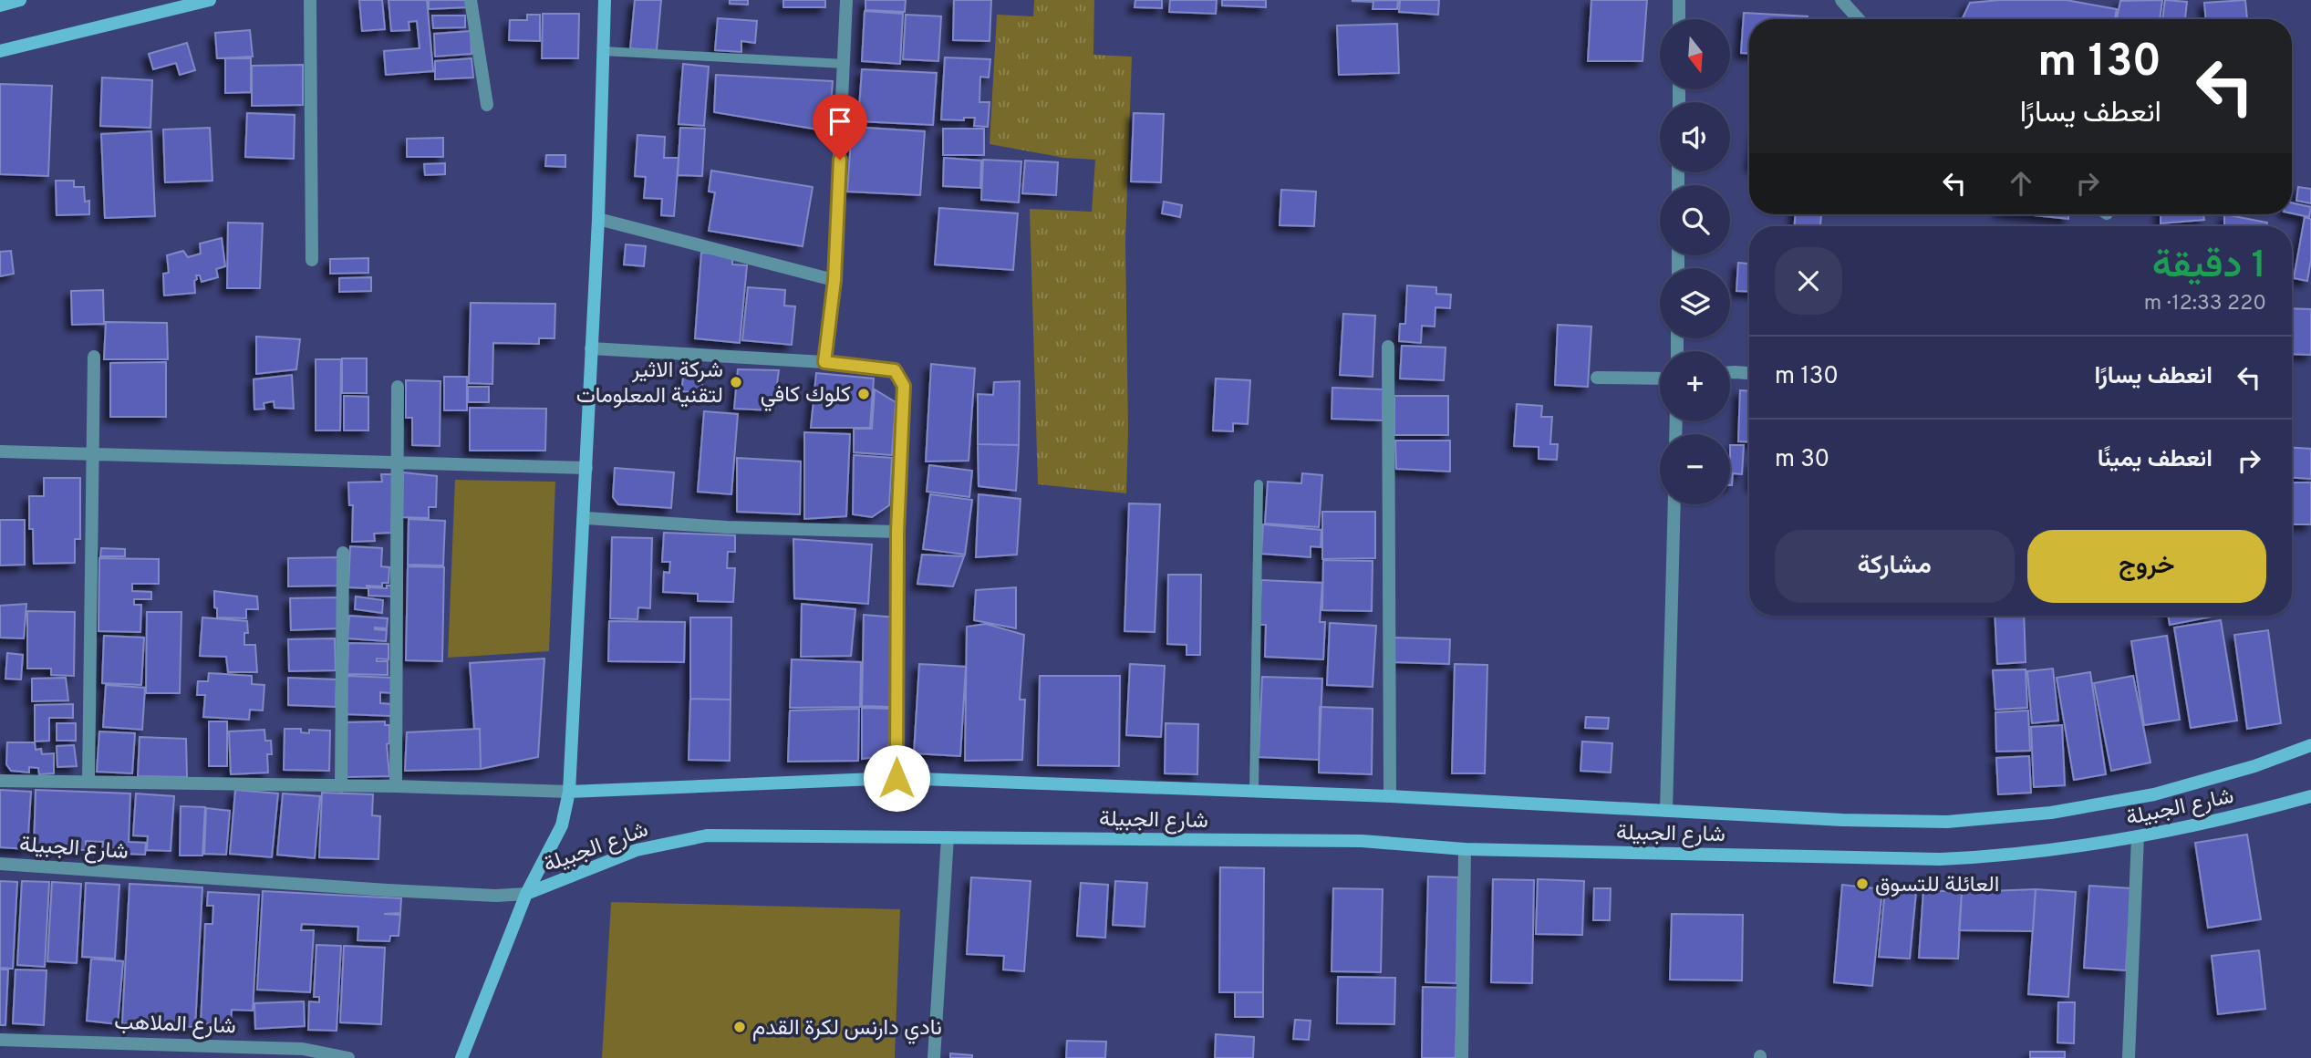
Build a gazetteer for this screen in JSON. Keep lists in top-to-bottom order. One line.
{"streets":{"street":["شارع الجبيلة","شارع الملاهب"]},"places":["شركة الاثير لتقنية المعلومات","كلوك كافي","العائلة للتسوق","نادي دارنس لكرة القدم"],"north":"bottom","page":{"map_buttons":["+","−"],"turn":["130 m","انعطف يسارًا"],"heading":["1 دقيقة","220 m · 12:33"],"list":[{"name":"انعطف يسارًا","value":"130 m"},{"name":"انعطف يمينًا","value":"30 m"}],"buttons":["خروج","مشاركة"]}}
